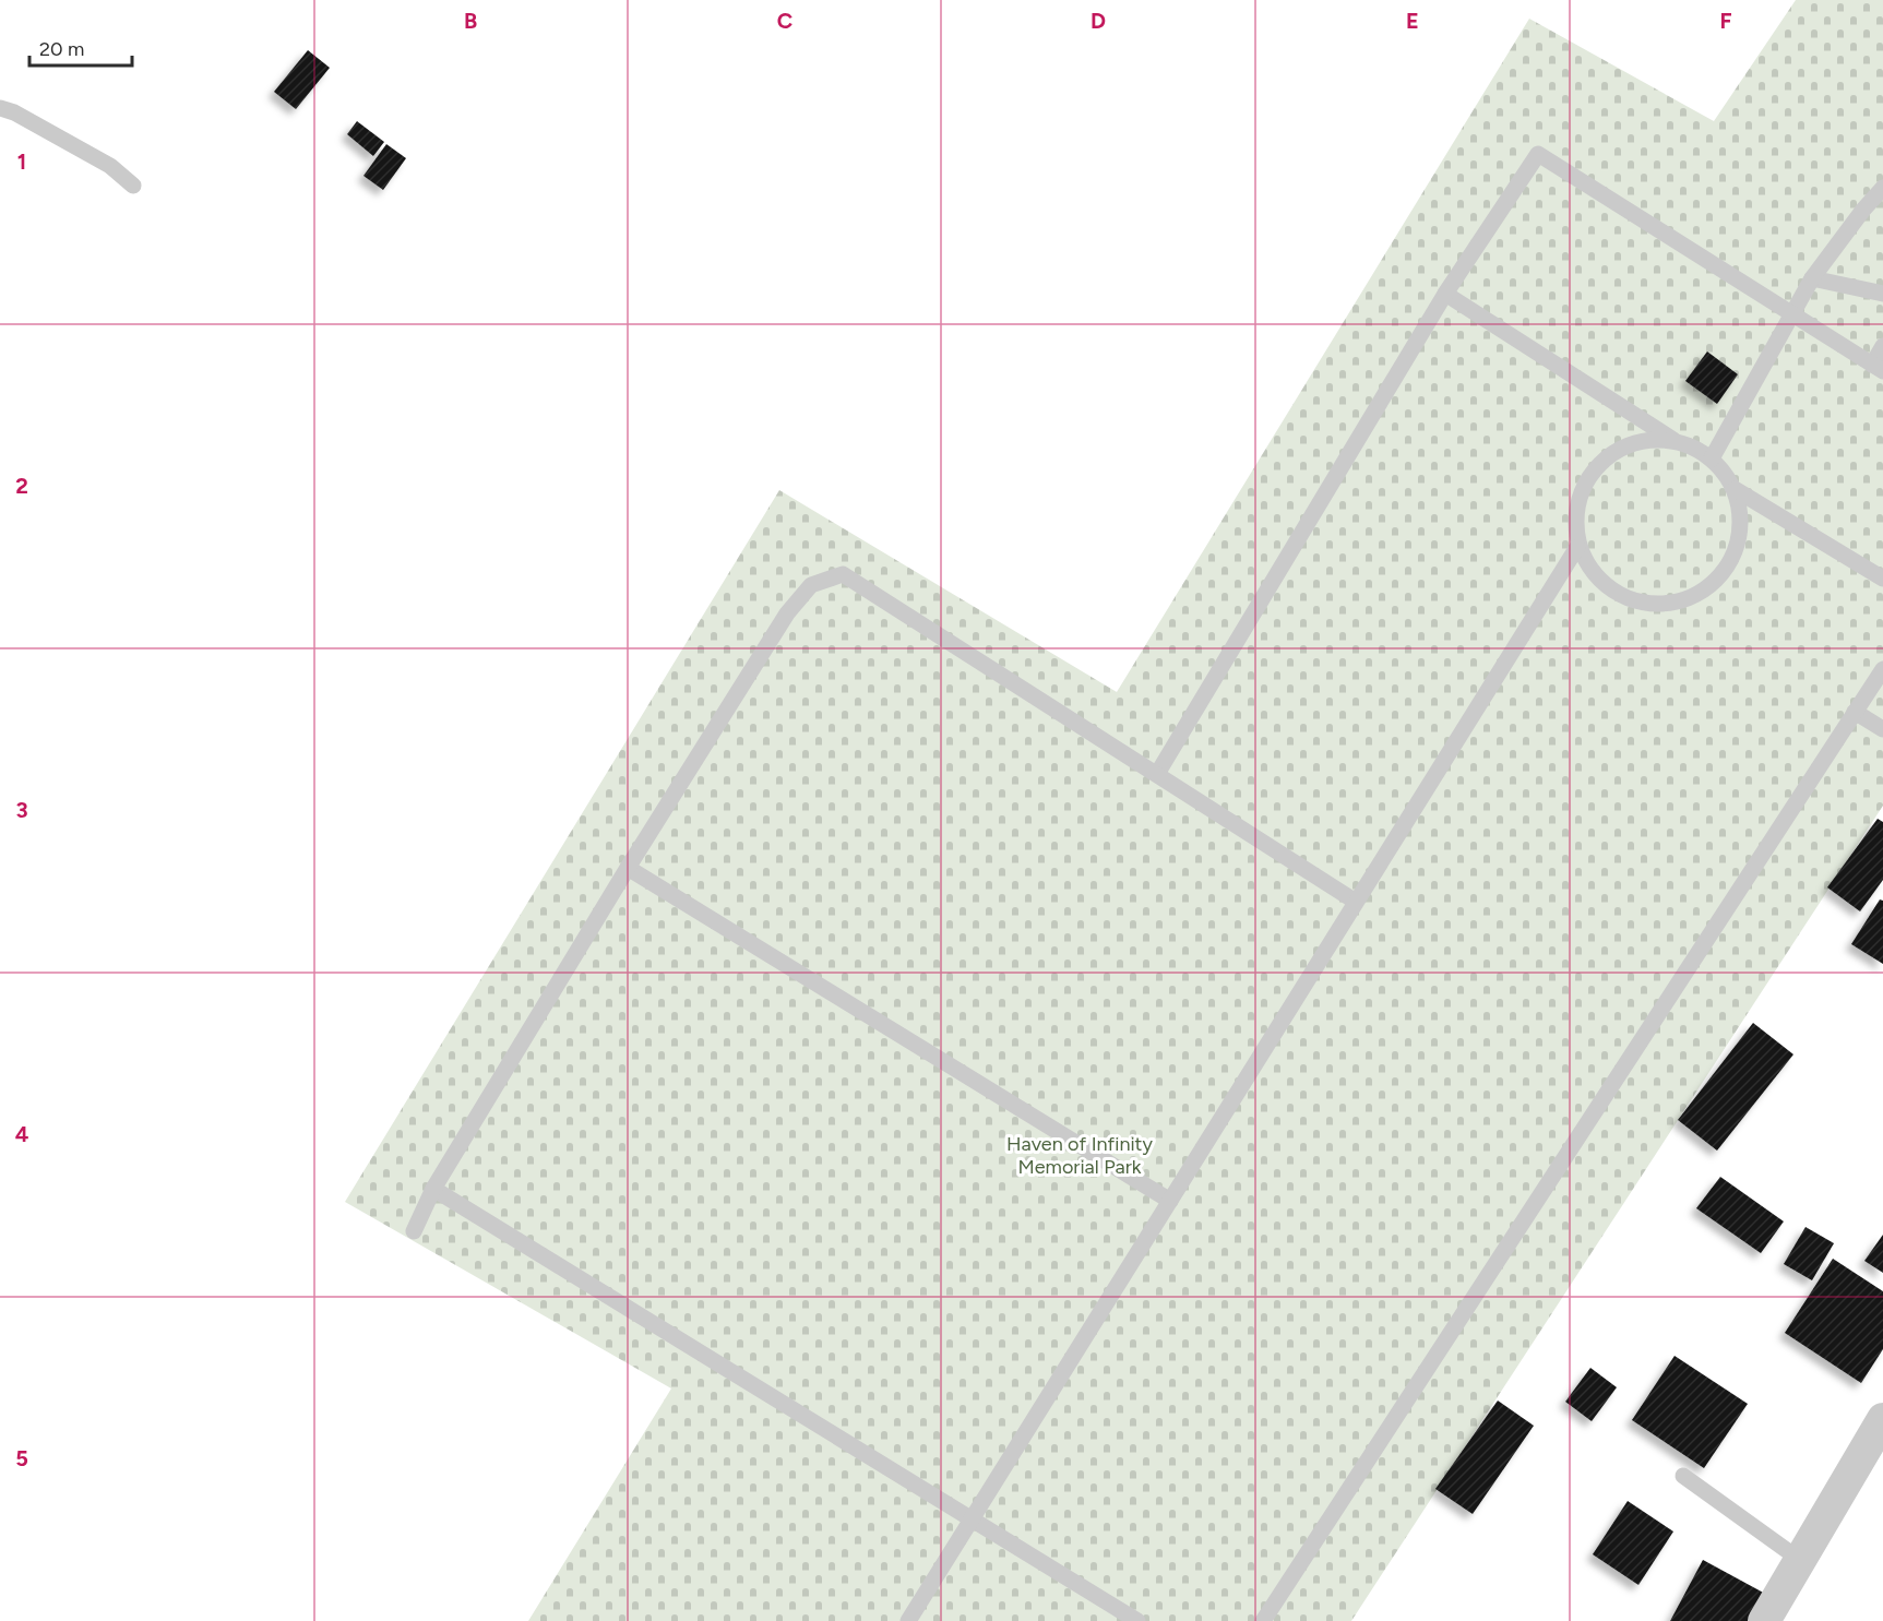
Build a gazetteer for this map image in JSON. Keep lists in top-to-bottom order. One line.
{"parks":["Haven of Infinity Memorial Park"],"scale_bar":"20 m","grid":{"columns":["B","C","D","E","F"],"rows":["1","2","3","4","5"]}}
